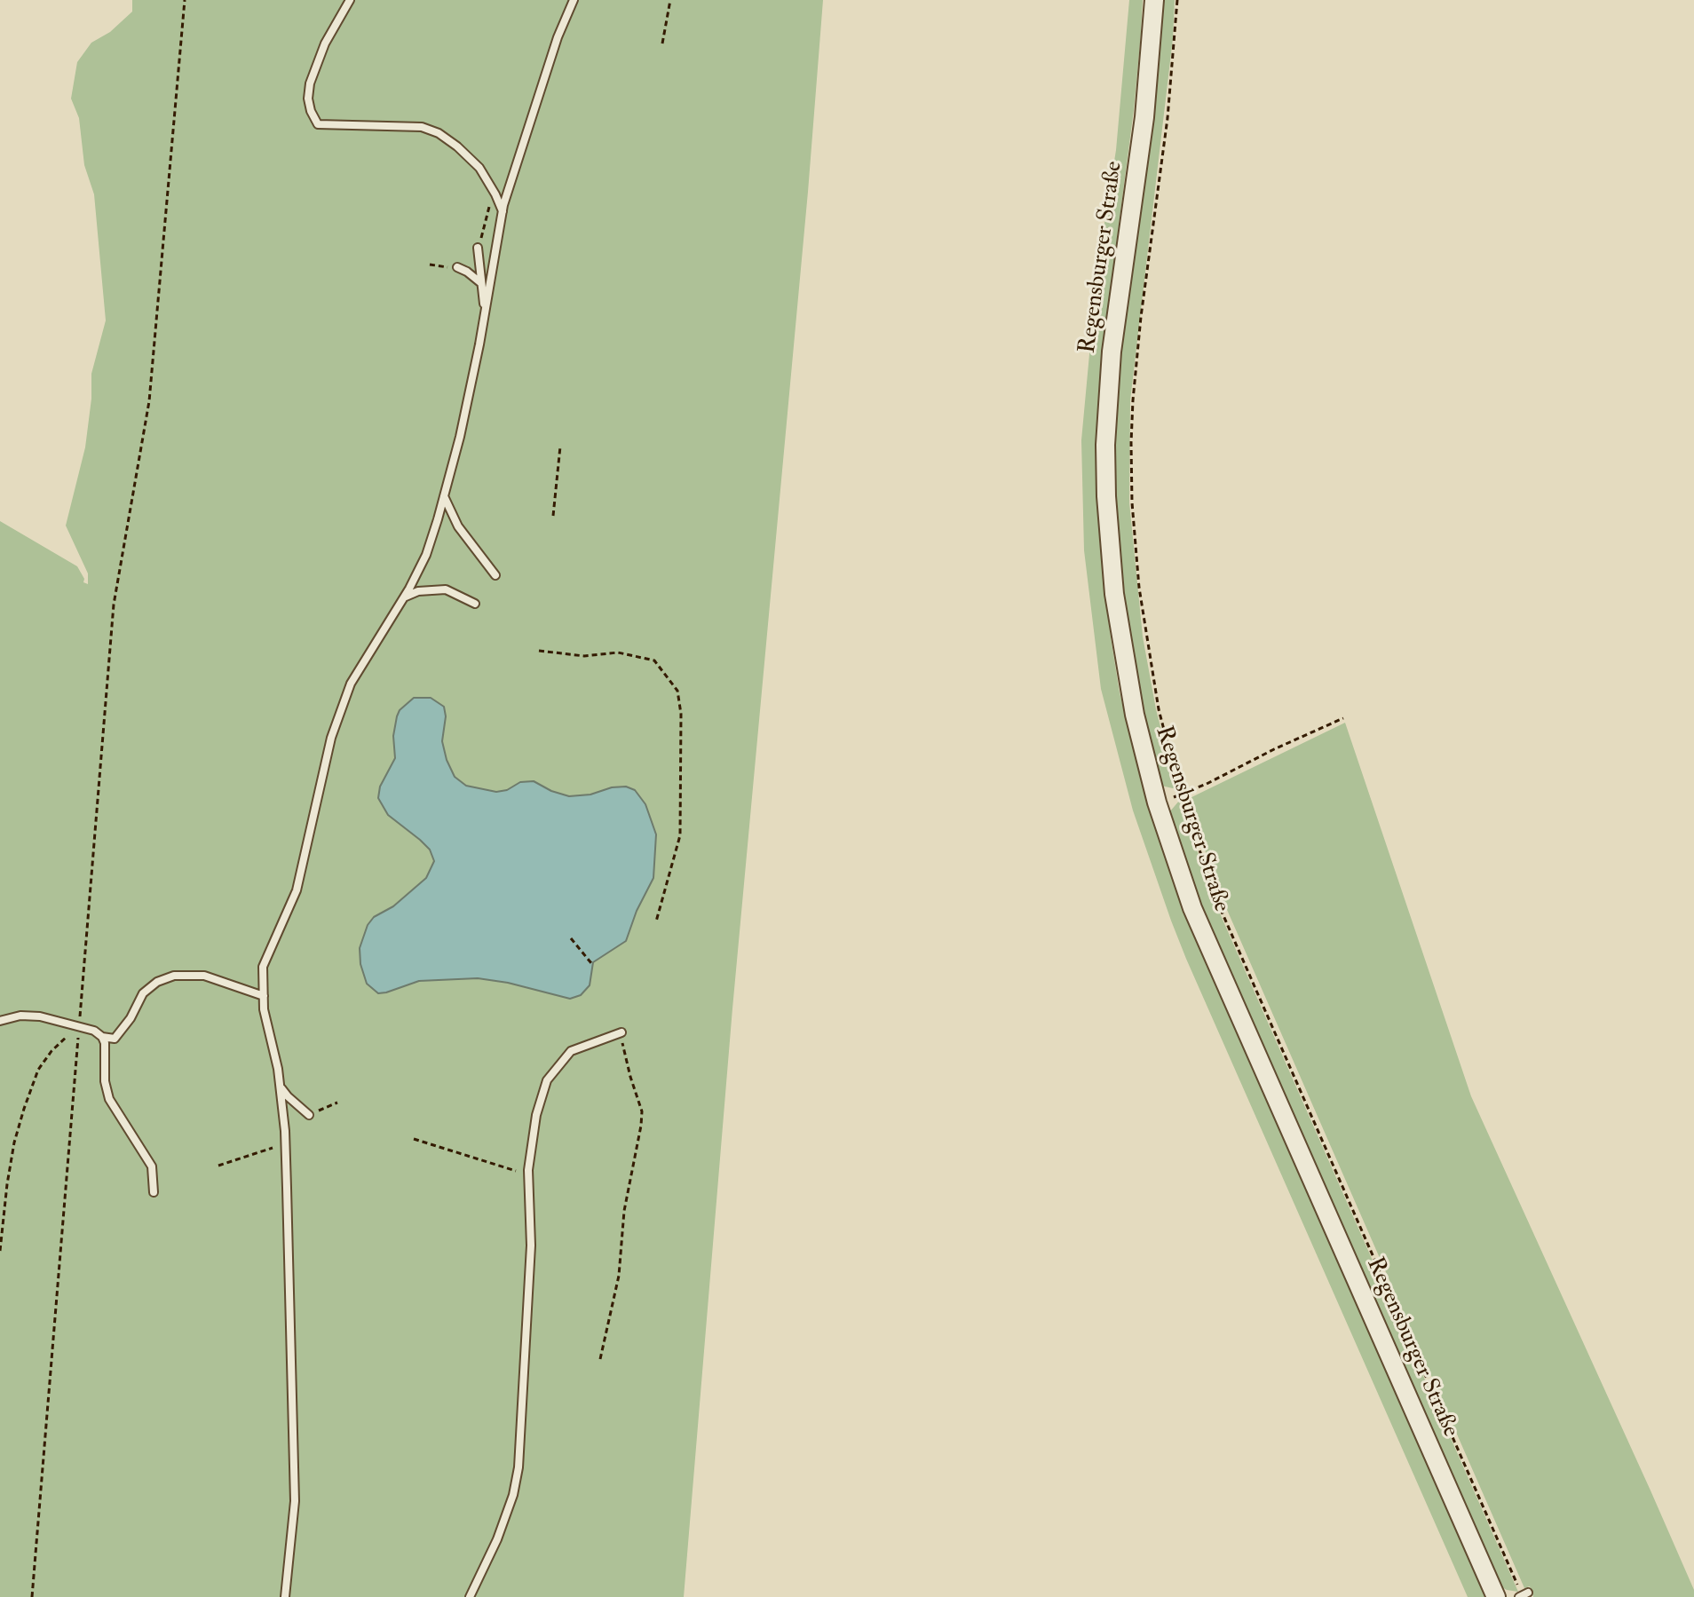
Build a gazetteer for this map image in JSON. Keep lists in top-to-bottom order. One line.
{"streets":{"street":["Regensburger Straße"]}}
